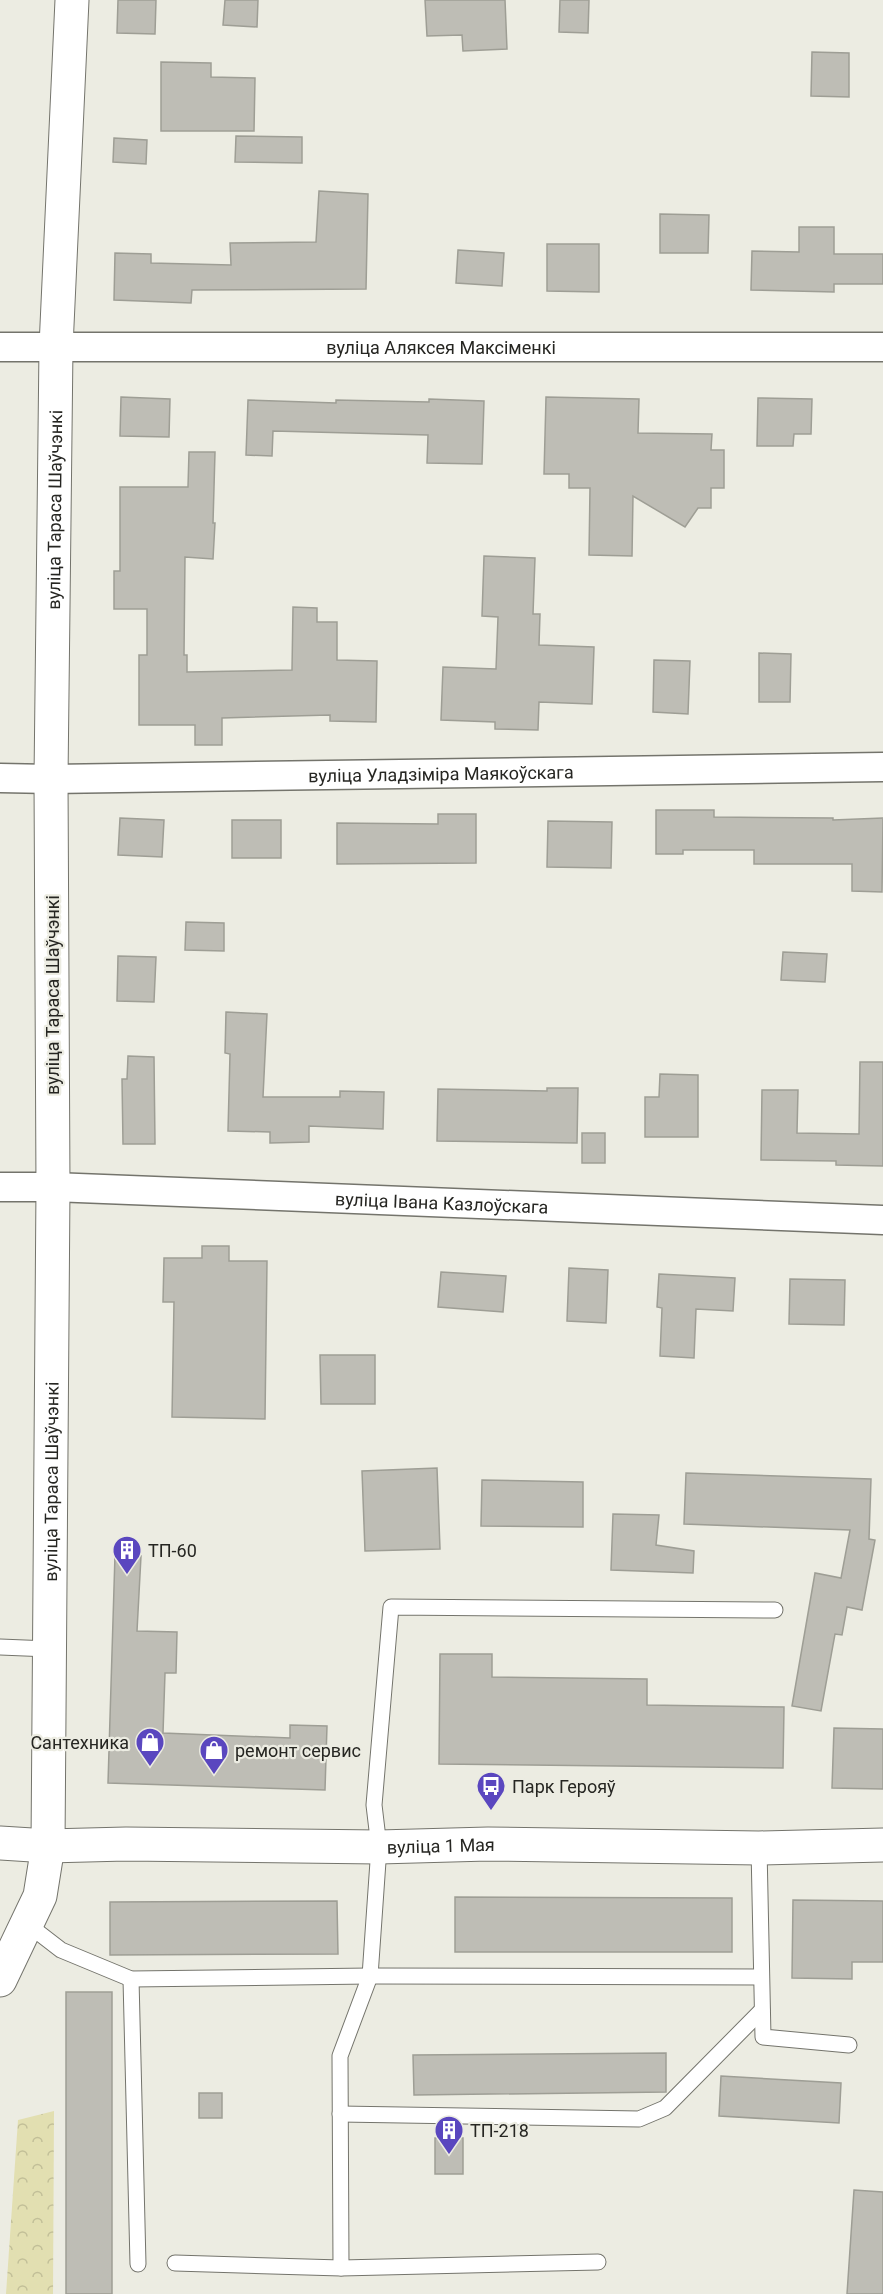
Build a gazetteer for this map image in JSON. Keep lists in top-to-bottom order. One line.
{"streets":{"street":["вуліца Аляксея Максіменкі","вуліца Тараса Шаўчэнкі","вуліца Уладзіміра Маякоўскага","вуліца Івана Казлоўскага","вуліца 1 Мая"]},"crossings":[["вуліца Аляксея Максіменкі","вуліца Тараса Шаўчэнкі"],["вуліца Тараса Шаўчэнкі","вуліца Уладзіміра Маякоўскага"],["вуліца Тараса Шаўчэнкі","вуліца Івана Казлоўскага"],["вуліца Тараса Шаўчэнкі","вуліца 1 Мая"]],"places":{"building":["ТП-60","ТП-218"],"shop":["Сантехника","ремонт сервис"],"bus stop":["Парк Герояў"]}}
